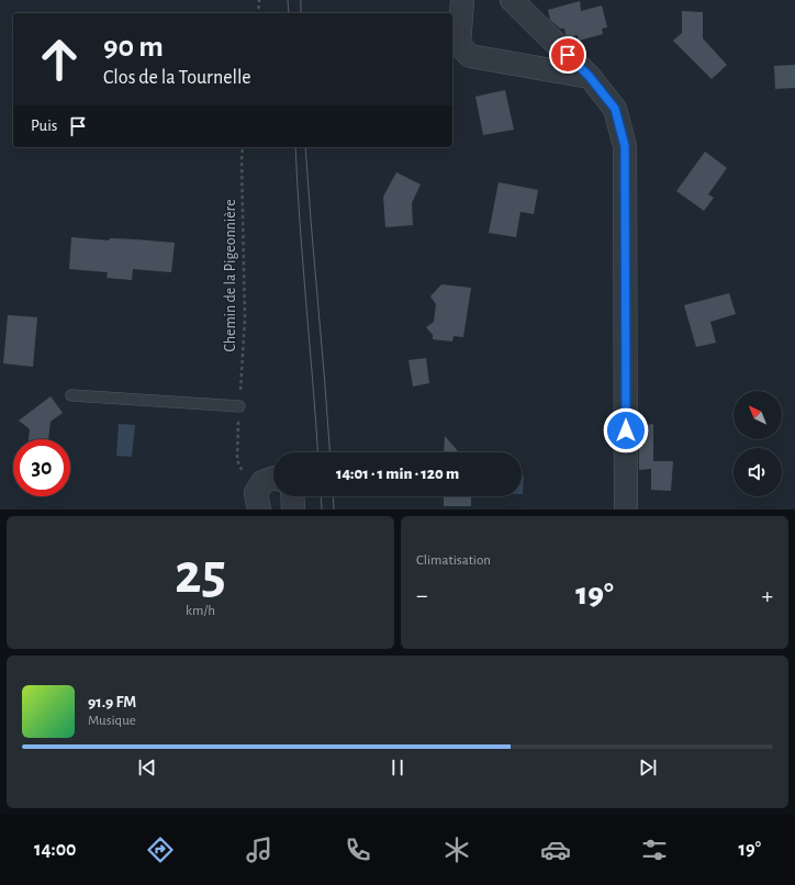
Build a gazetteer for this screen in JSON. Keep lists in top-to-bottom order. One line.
{"streets":{"path":["Chemin de la Pigeonnière"]},"north":"top left","page":{"turn":["90 m","Clos de la Tournelle"],"then":"Puis","limit":"30","trip":"14:01 · 1 min · 120 m","tile":[["25","km/h"],"Climatisation"],"heat":["−","19°","+"],"song":["91.9 FM","Musique"],"tabs":["14:00","19°"]}}
